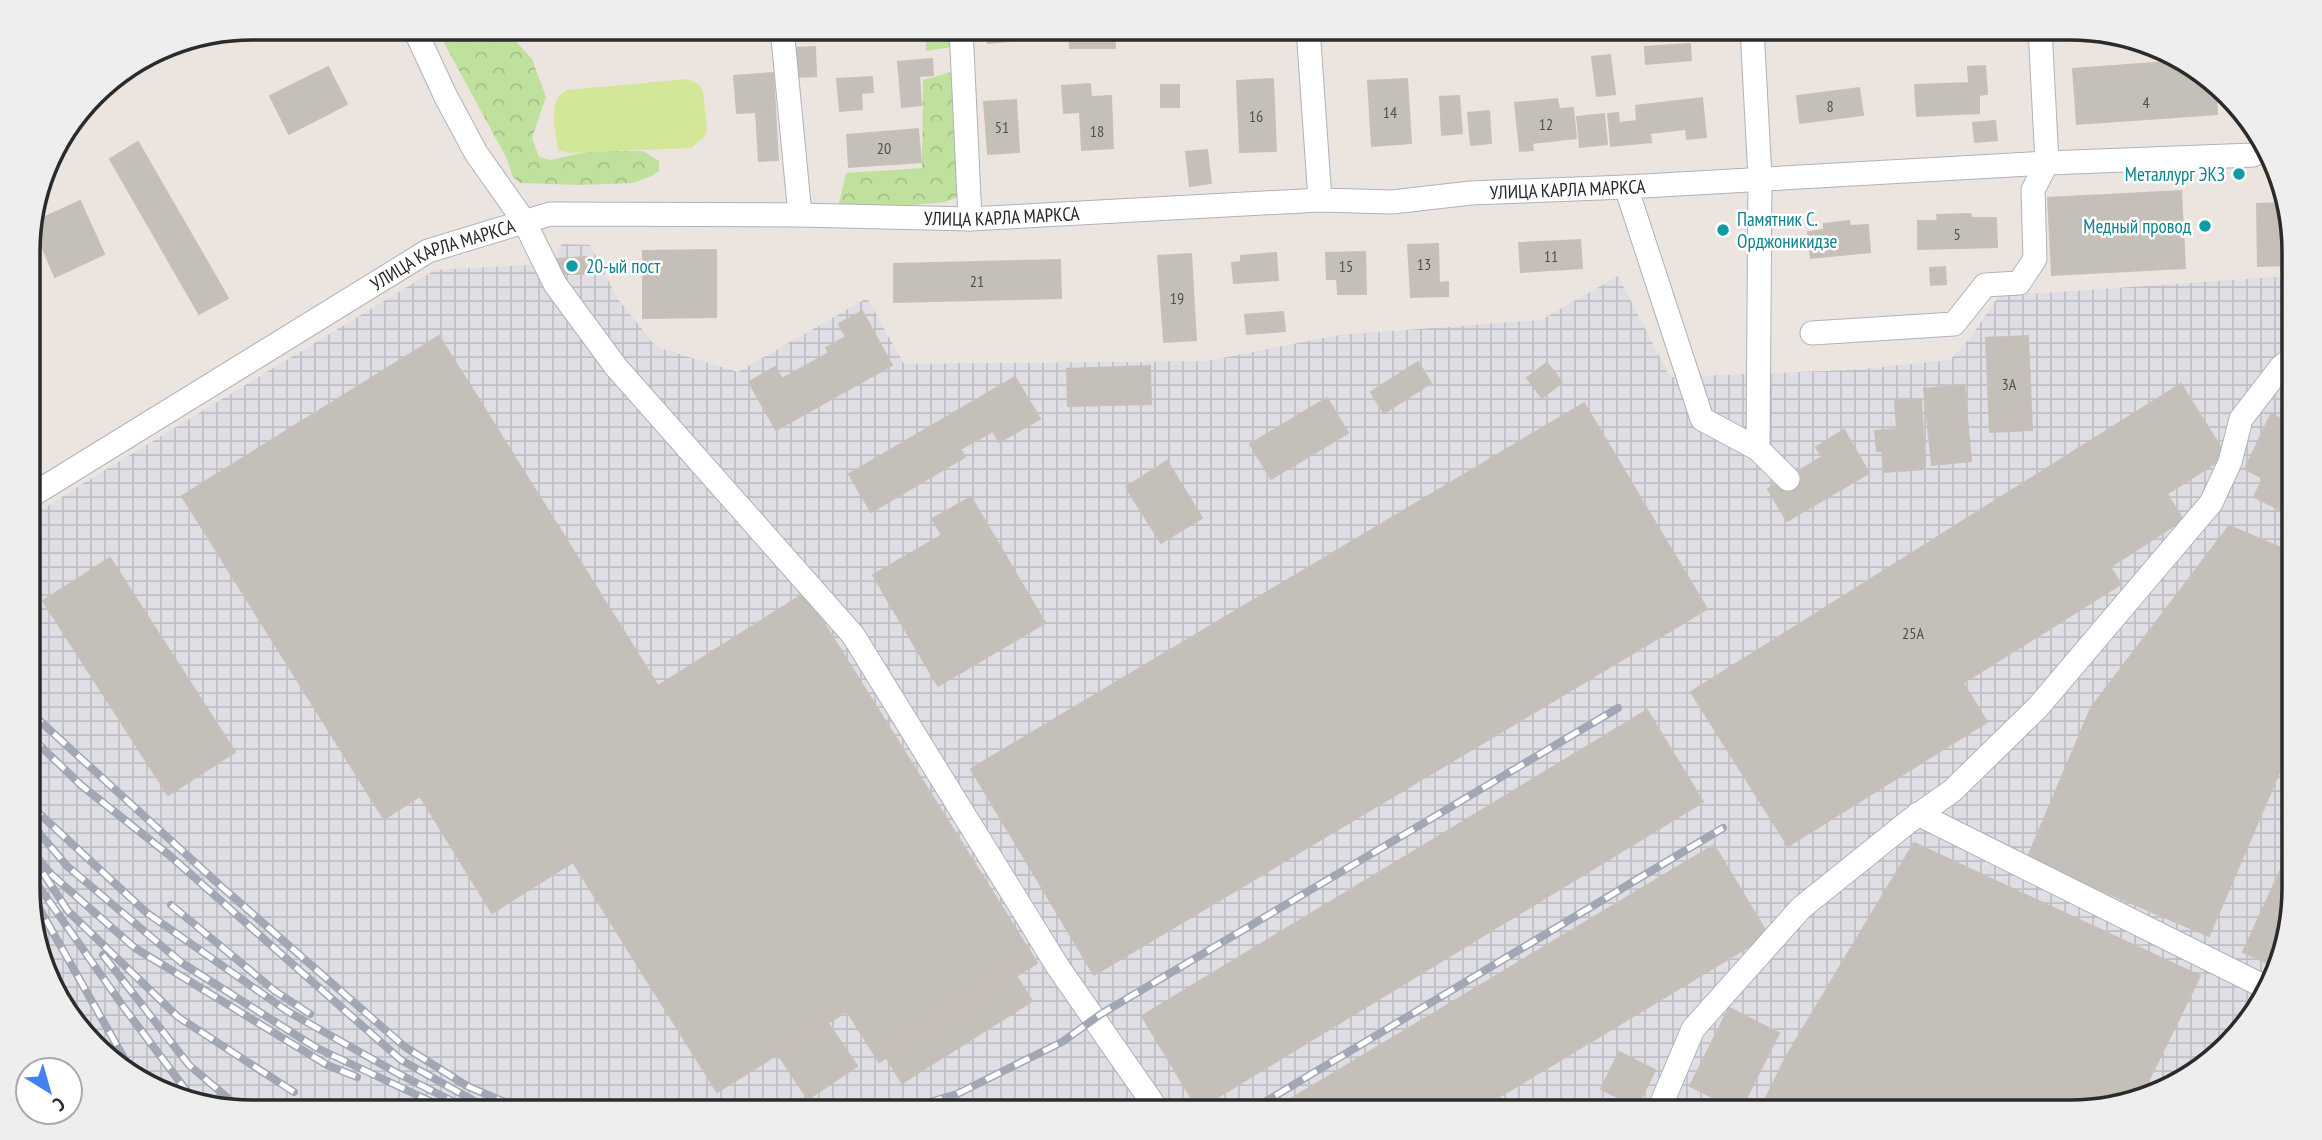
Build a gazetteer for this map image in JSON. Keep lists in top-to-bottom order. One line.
{"streets":{"street":["УЛИЦА КАРЛА МАРКСА"]},"places":["Металлург ЭКЗ","Медный провод","Памятник С. Орджоникидзе","20-ый пост"],"house_numbers":["4","8","14","16","12","51","18","20","5","11","13","15","21","19","3А","25А"],"north":"bottom right"}
